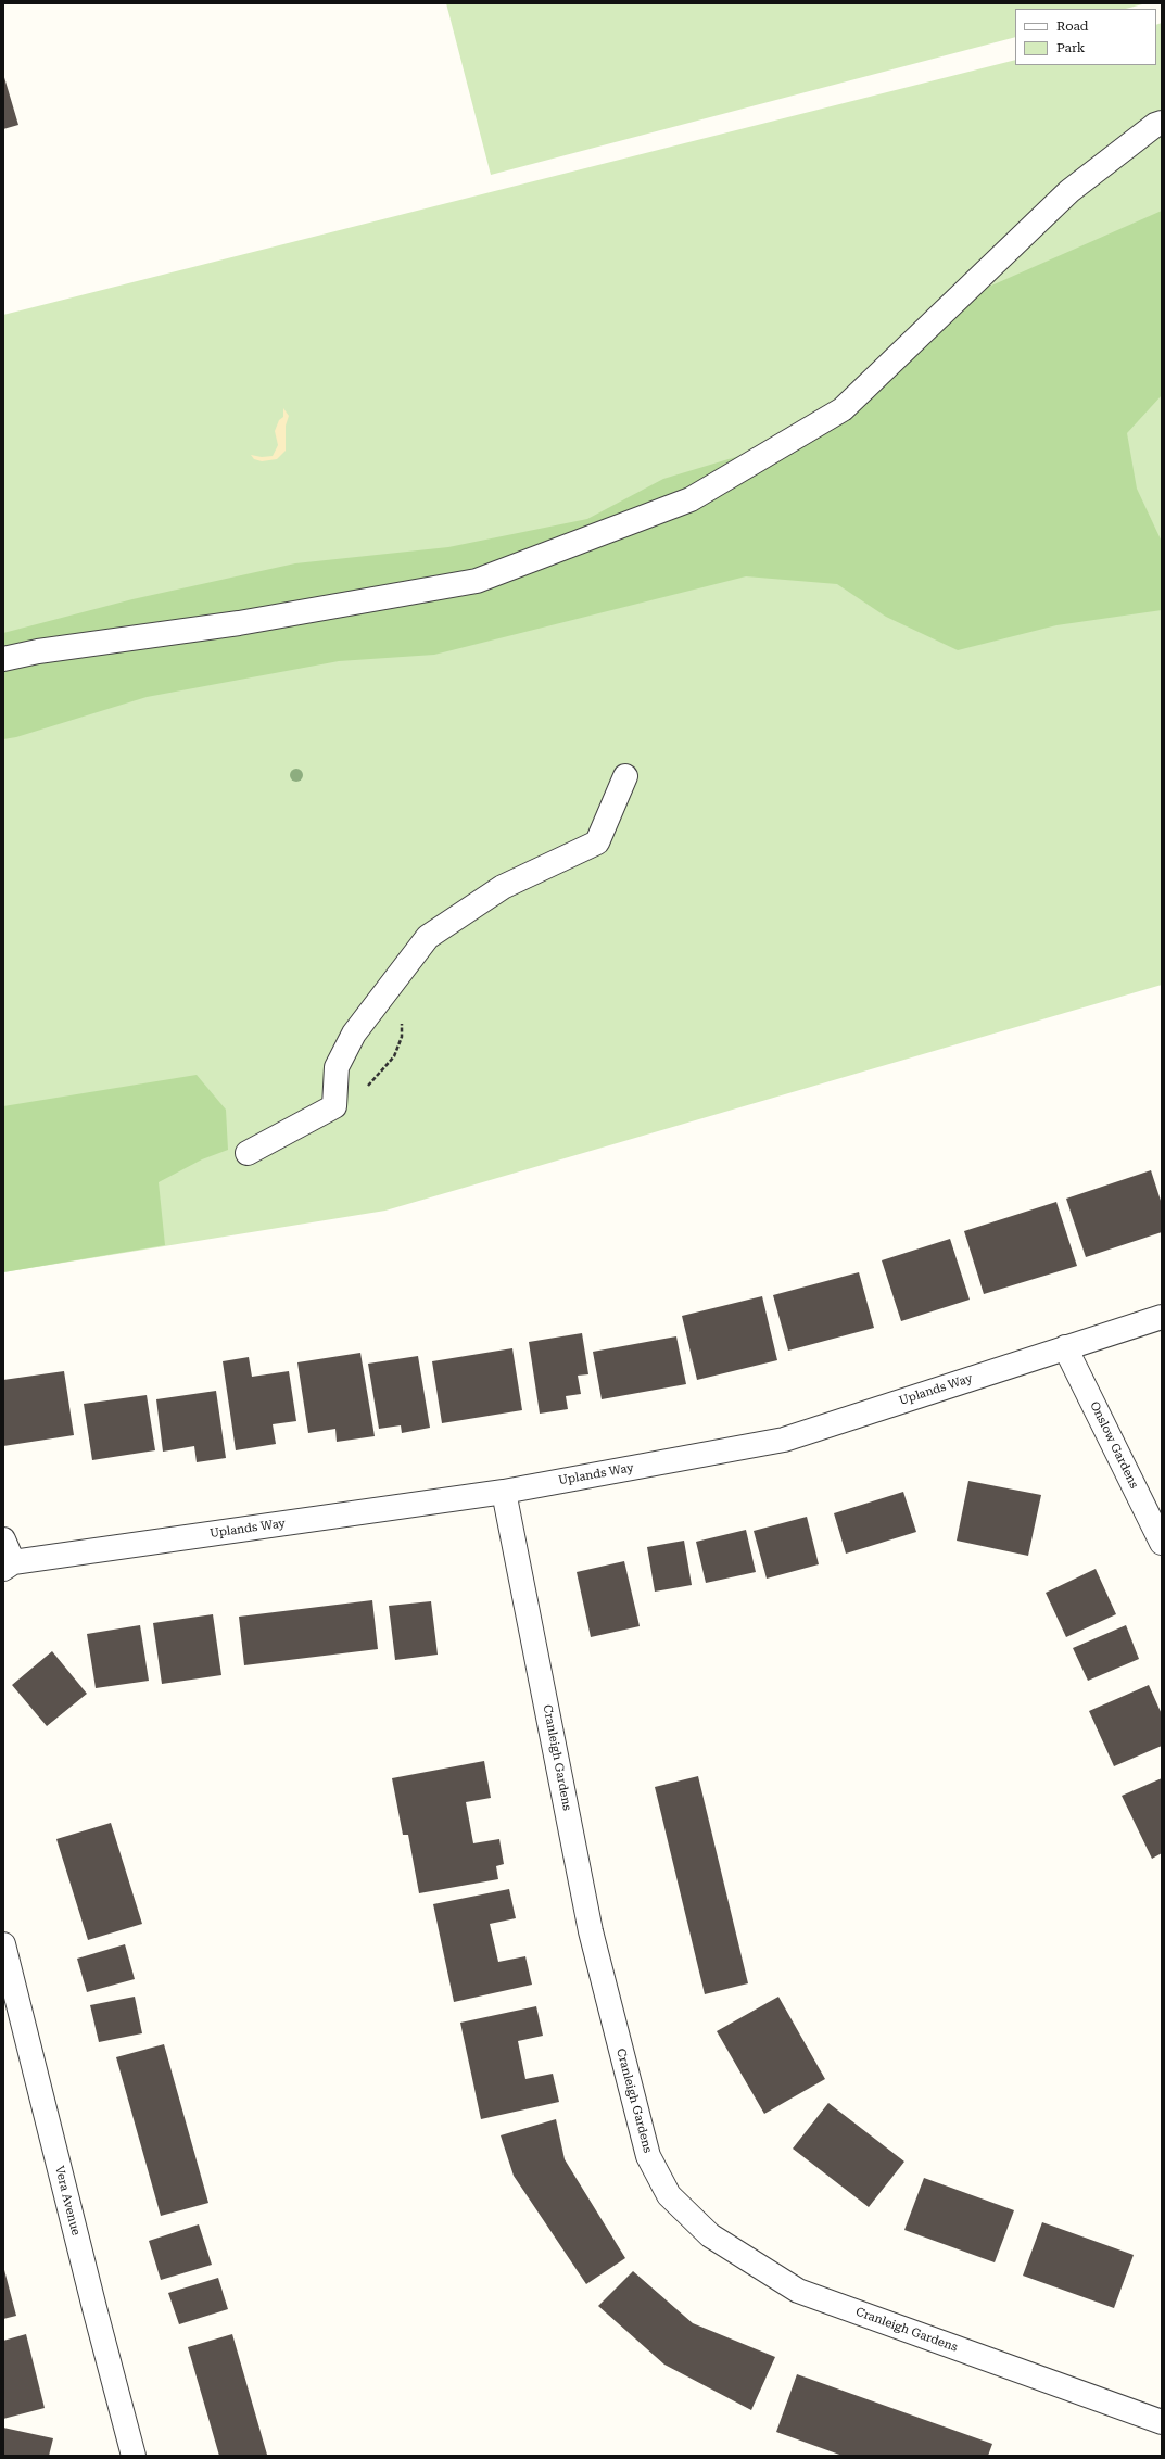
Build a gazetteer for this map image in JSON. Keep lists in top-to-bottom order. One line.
{"streets":{"street":["Uplands Way","Onslow Gardens","Cranleigh Gardens","Vera Avenue"]},"crossings":[["Uplands Way","Onslow Gardens"],["Uplands Way","Cranleigh Gardens"]],"legend":["Road","Park"]}
